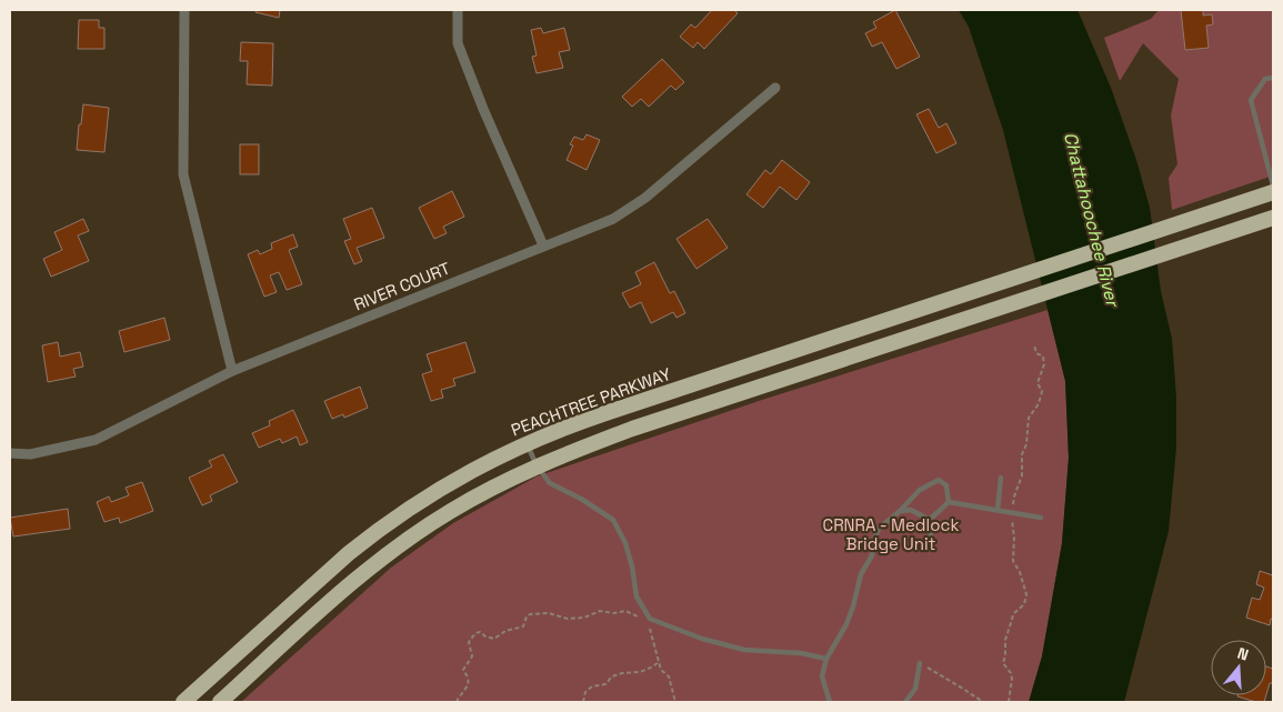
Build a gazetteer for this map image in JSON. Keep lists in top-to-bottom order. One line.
{"streets":{"highway":["PEACHTREE PARKWAY"],"street":["RIVER COURT"]},"water":["Chattahoochee River"],"parks":["CRNRA - Medlock Bridge Unit"],"north":"top"}
